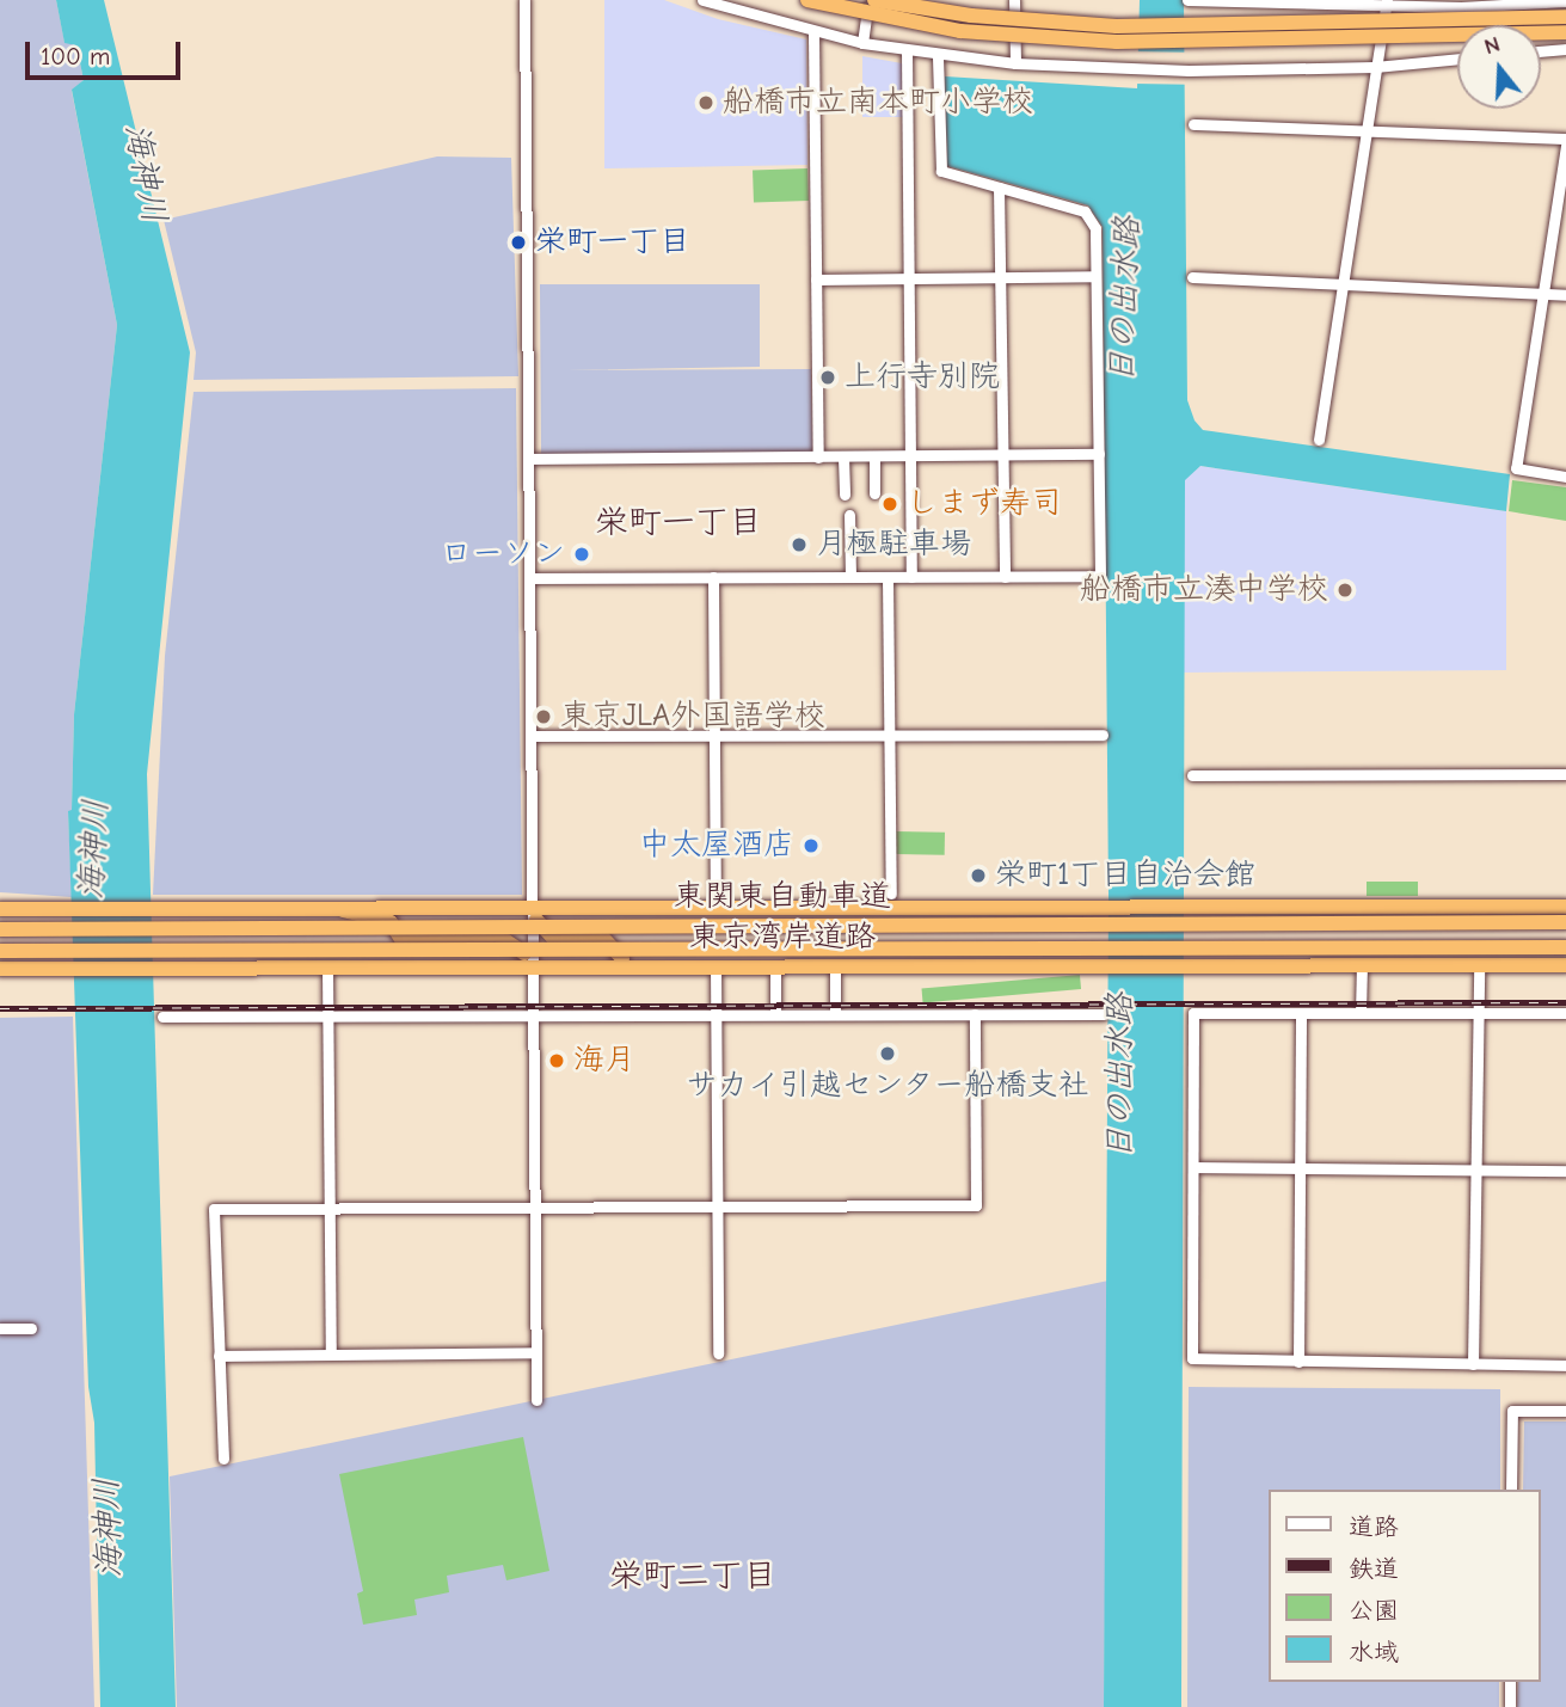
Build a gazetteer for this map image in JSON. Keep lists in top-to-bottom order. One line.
{"streets":{"highway":["東関東自動車道","東京湾岸道路"]},"districts":["栄町一丁目","栄町二丁目"],"water":["海神川","日の出水路"],"places":["船橋市立南本町小学校","栄町一丁目","上行寺別院","しまず寿司","月極駐車場","ローソン","船橋市立湊中学校","東京JLA外国語学校","中太屋酒店","栄町1丁目自治会館","サカイ引越センター船橋支社","海月"],"legend":["道路","鉄道","公園","水域"],"scale_bar":"100 m","north":"top"}
